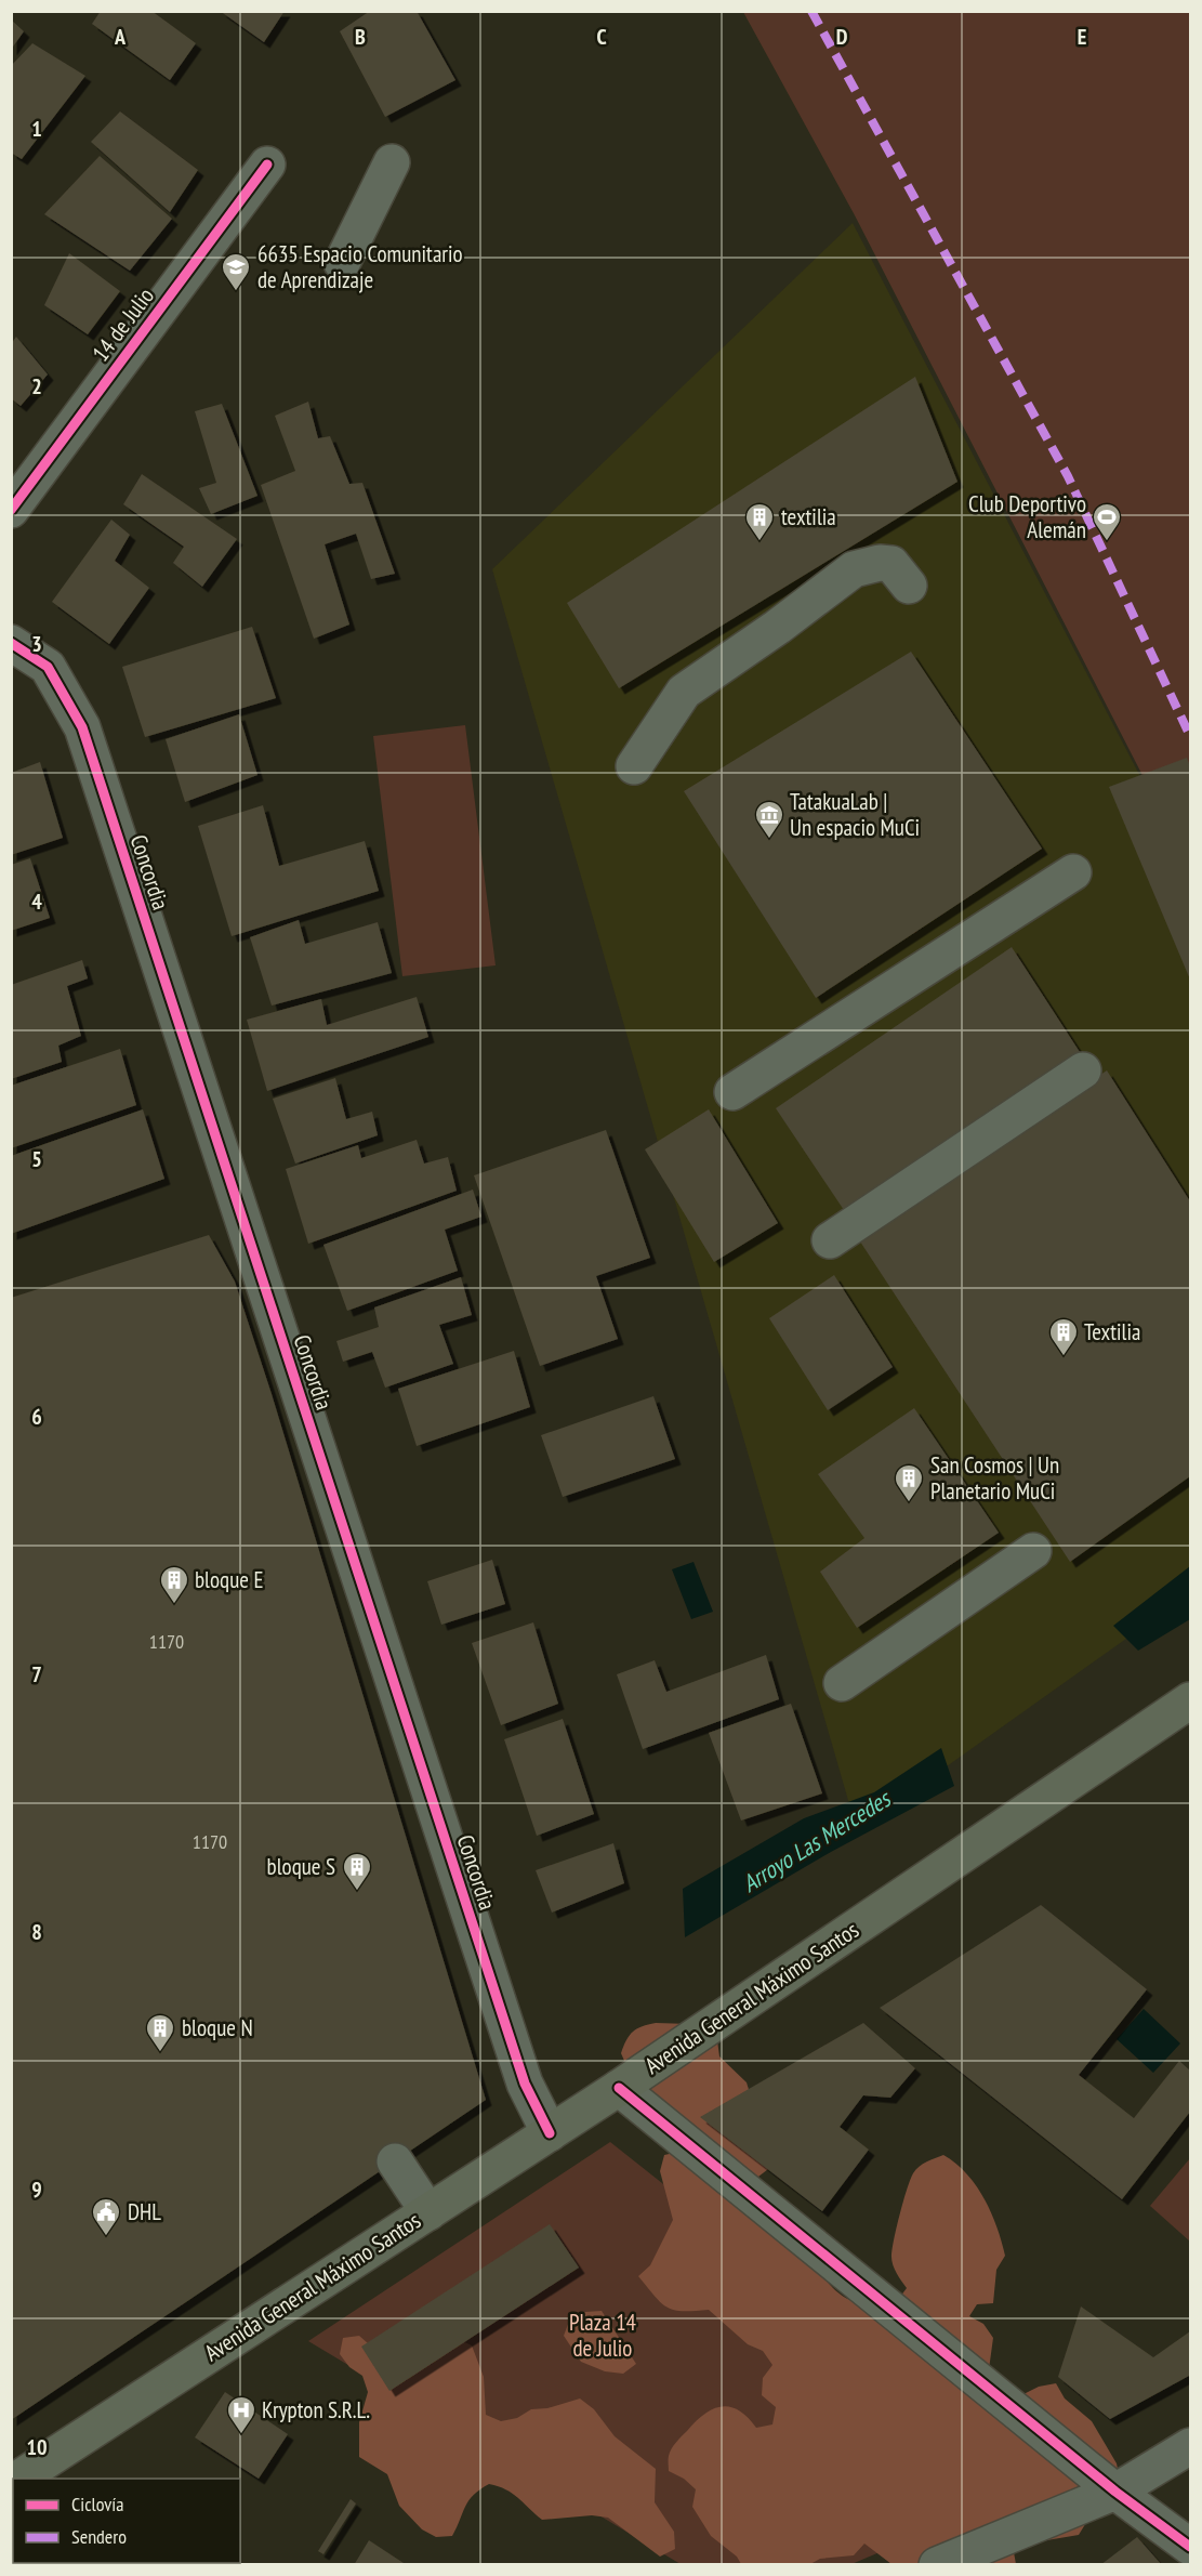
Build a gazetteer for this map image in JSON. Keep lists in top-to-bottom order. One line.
{"streets":{"main road":["Avenida General Máximo Santos"],"street":["14 de Julio","Concordia"]},"crossings":[["Concordia","Avenida General Máximo Santos"]],"water":["Arroyo Las Mercedes"],"parks":["Plaza 14 de Julio"],"places":{"school or university":["6635 Espacio Comunitario de Aprendizaje"],"building":["textilia","Textilia","San Cosmos | Un Planetario MuCi","bloque E","bloque S","bloque N"],"sports":["Club Deportivo Alemán"],"museum":["TatakuaLab | Un espacio MuCi"],"public building":["DHL"],"hospital":["Krypton S.R.L."]},"house_numbers":["1170","1170"],"legend":["Ciclovía","Sendero"],"grid":{"columns":["A","B","C","D","E"],"rows":["1","2","3","4","5","6","7","8","9","10"]}}
